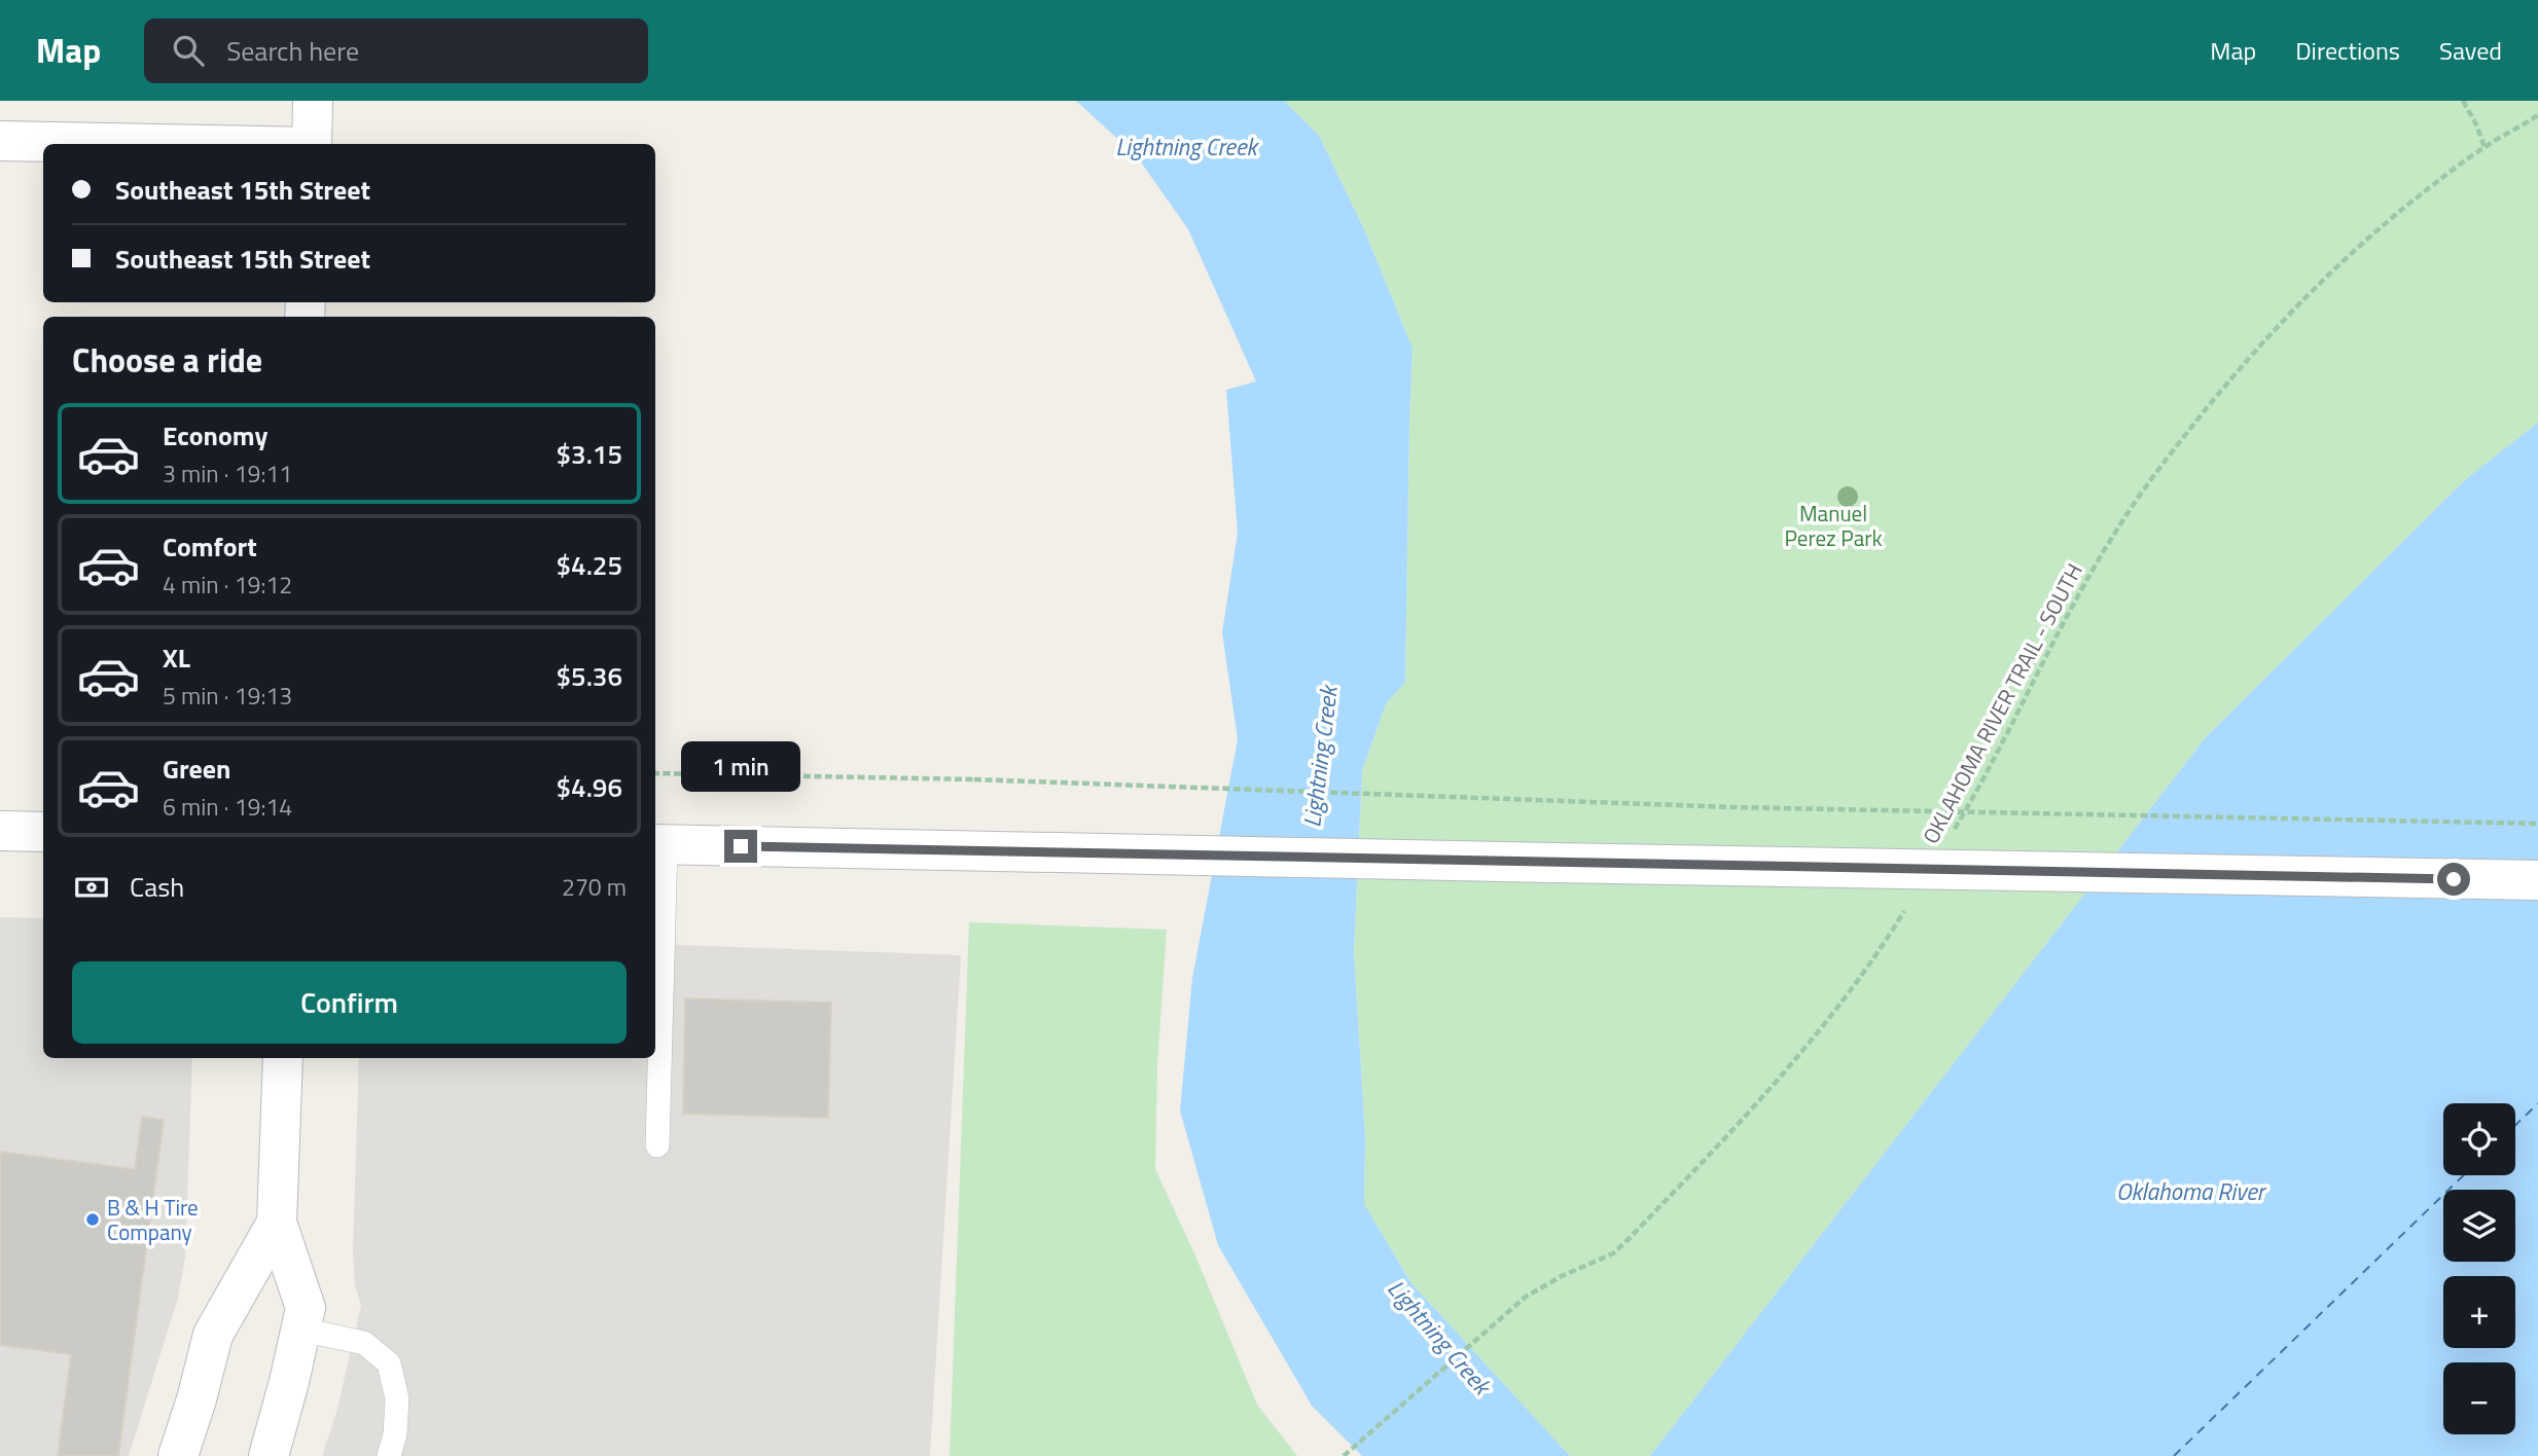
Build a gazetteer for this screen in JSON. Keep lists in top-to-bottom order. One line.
{"streets":{"path":["OKLAHOMA RIVER TRAIL - SOUTH"]},"water":["Lightning Creek","Oklahoma River"],"parks":["Manuel Perez Park"],"places":["B & H Tire Company"],"page":{"header":"Map","search":"Search here","nav":["Map","Directions","Saved"],"banner":["Southeast 15th Street","Southeast 15th Street"],"heading":"Choose a ride","list":[{"name":"Economy","note":"3 min · 19:11","value":"$3.15"},{"name":"Comfort","note":"4 min · 19:12","value":"$4.25"},{"name":"XL","note":"5 min · 19:13","value":"$5.36"},{"name":"Green","note":"6 min · 19:14","value":"$4.96"}],"bubble":"1 min","pay":["Cash","270 m"],"buttons":"Confirm","map_buttons":["+","−"]}}
